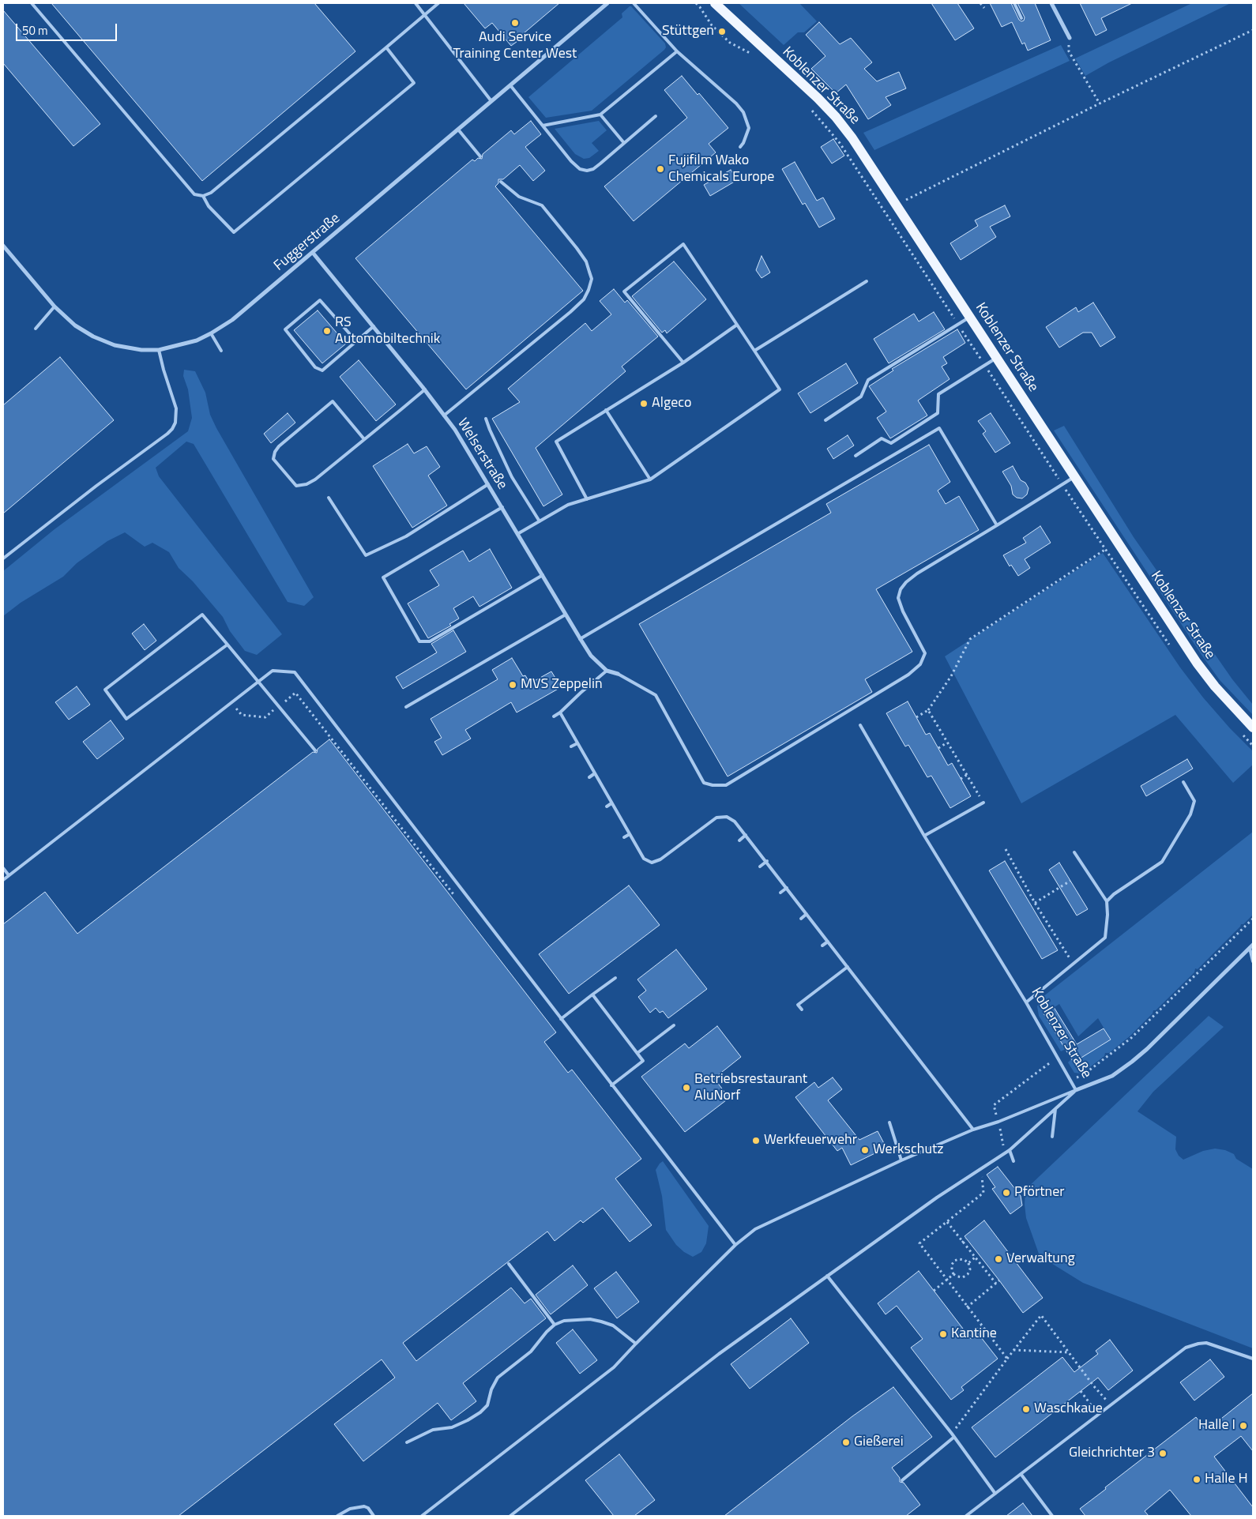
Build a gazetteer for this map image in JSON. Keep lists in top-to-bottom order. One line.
{"streets":{"main road":["Koblenzer Straße"],"street":["Fuggerstraße","Welserstraße"]},"crossings":[["Fuggerstraße","Welserstraße"]],"places":["Audi Service Training Center West","Stüttgen","Fujifilm Wako Chemicals Europe","RS Automobiltechnik","Algeco","MVS Zeppelin","Betriebsrestaurant AluNorf","Werkfeuerwehr","Werkschutz","Pförtner","Verwaltung","Kantine","Waschkaue","Halle I","Gießerei","Gleichrichter 3","Halle H"],"scale_bar":"50 m"}
